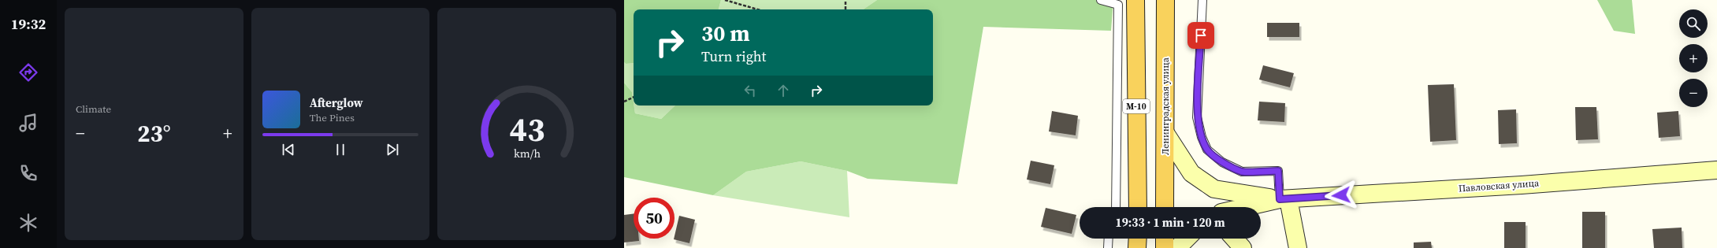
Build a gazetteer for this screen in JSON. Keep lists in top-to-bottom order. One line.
{"streets":{"highway":["М-10","Ленинградская улица"],"main road":["Павловская улица"]},"page":{"tabs":"19:32","tile":"Climate","map_buttons":["+","−"],"turn":["30 m","Turn right"],"song":["Afterglow","The Pines"],"heat":["−","23°","+"],"limit":"50","trip":"19:33 · 1 min · 120 m","gauge":["43","km/h"]}}
